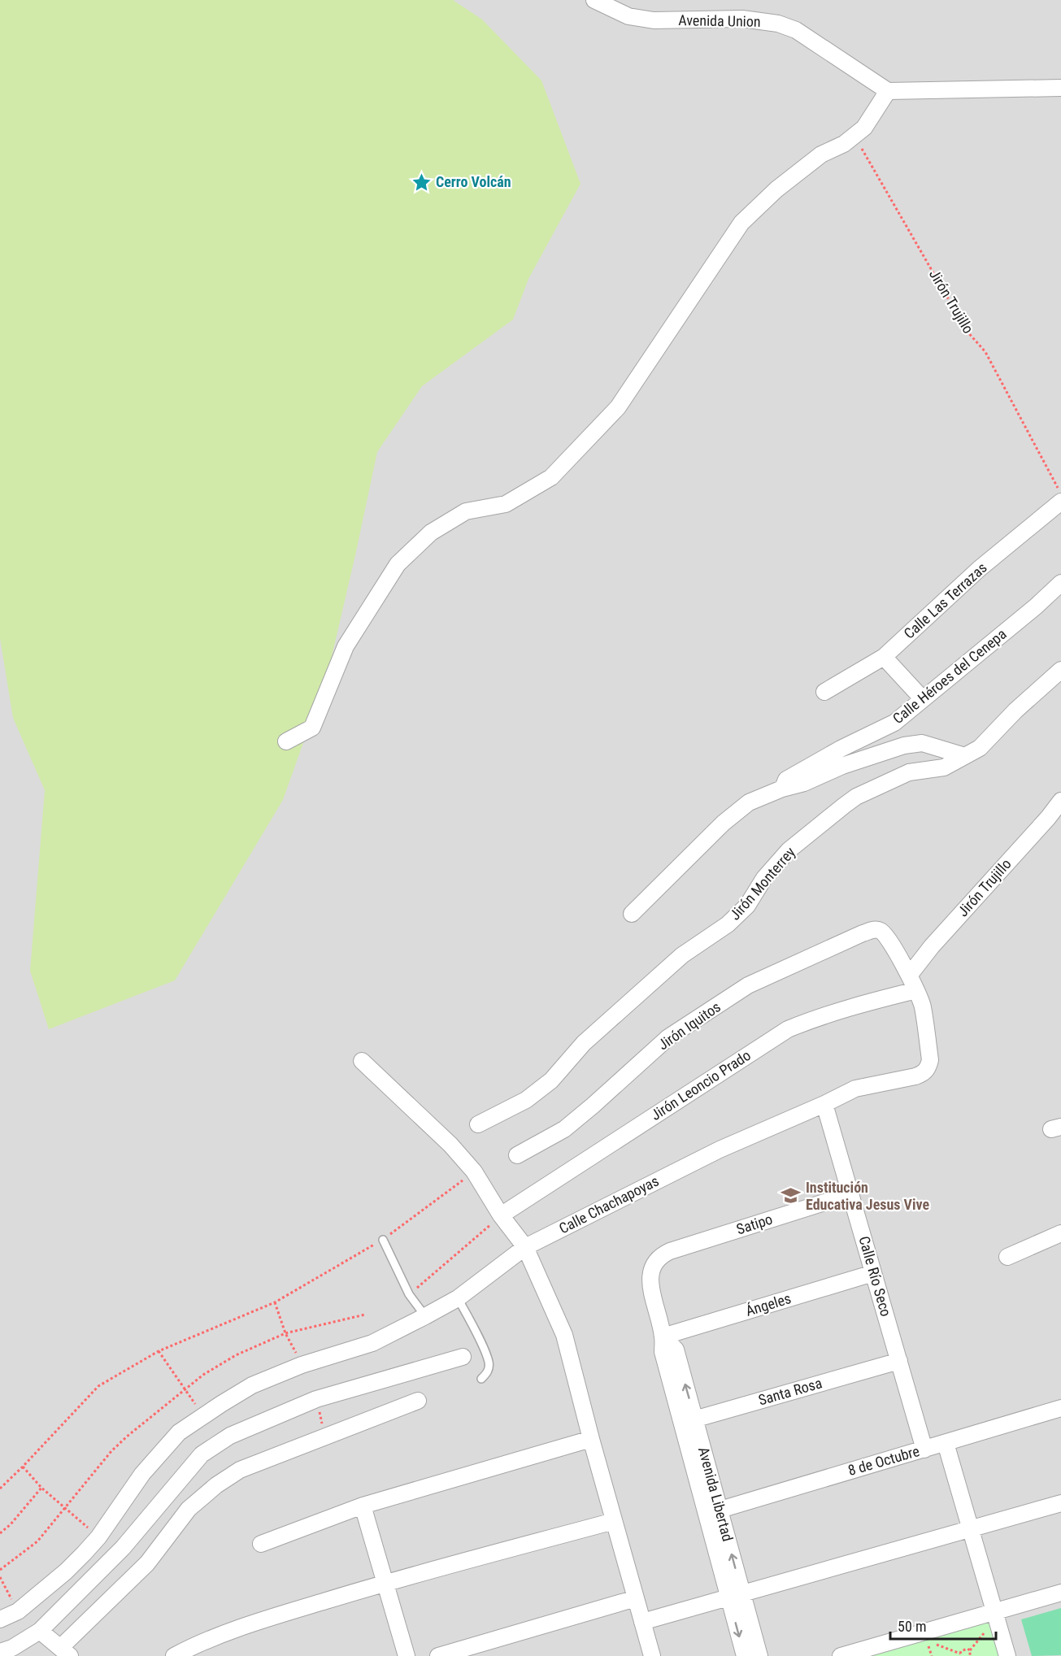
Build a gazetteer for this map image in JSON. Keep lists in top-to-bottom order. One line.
{"streets":{"street":["Avenida Union","Jirón Trujillo","Calle Las Terrazas","Calle Héroes del Cenepa","Jirón Monterrey","Jirón Iquitos","Jirón Leoncio Prado","Calle Chachapoyas","Satipo","Calle Río Seco","Ángeles","Santa Rosa","8 de Octubre","Avenida Libertad"]},"crossings":[["Jirón Trujillo","Jirón Iquitos"],["Calle Héroes del Cenepa","Jirón Monterrey"],["Jirón Leoncio Prado","Calle Chachapoyas"],["Calle Chachapoyas","Calle Río Seco"],["Satipo","Calle Río Seco"],["Satipo","Avenida Libertad"],["Calle Río Seco","Ángeles"],["Calle Río Seco","Santa Rosa"],["Calle Río Seco","8 de Octubre"],["Ángeles","Avenida Libertad"],["Santa Rosa","Avenida Libertad"],["8 de Octubre","Avenida Libertad"]],"places":{"place":["Cerro Volcán"],"school or university":["Institución Educativa Jesus Vive"]},"scale_bar":"50 m"}
